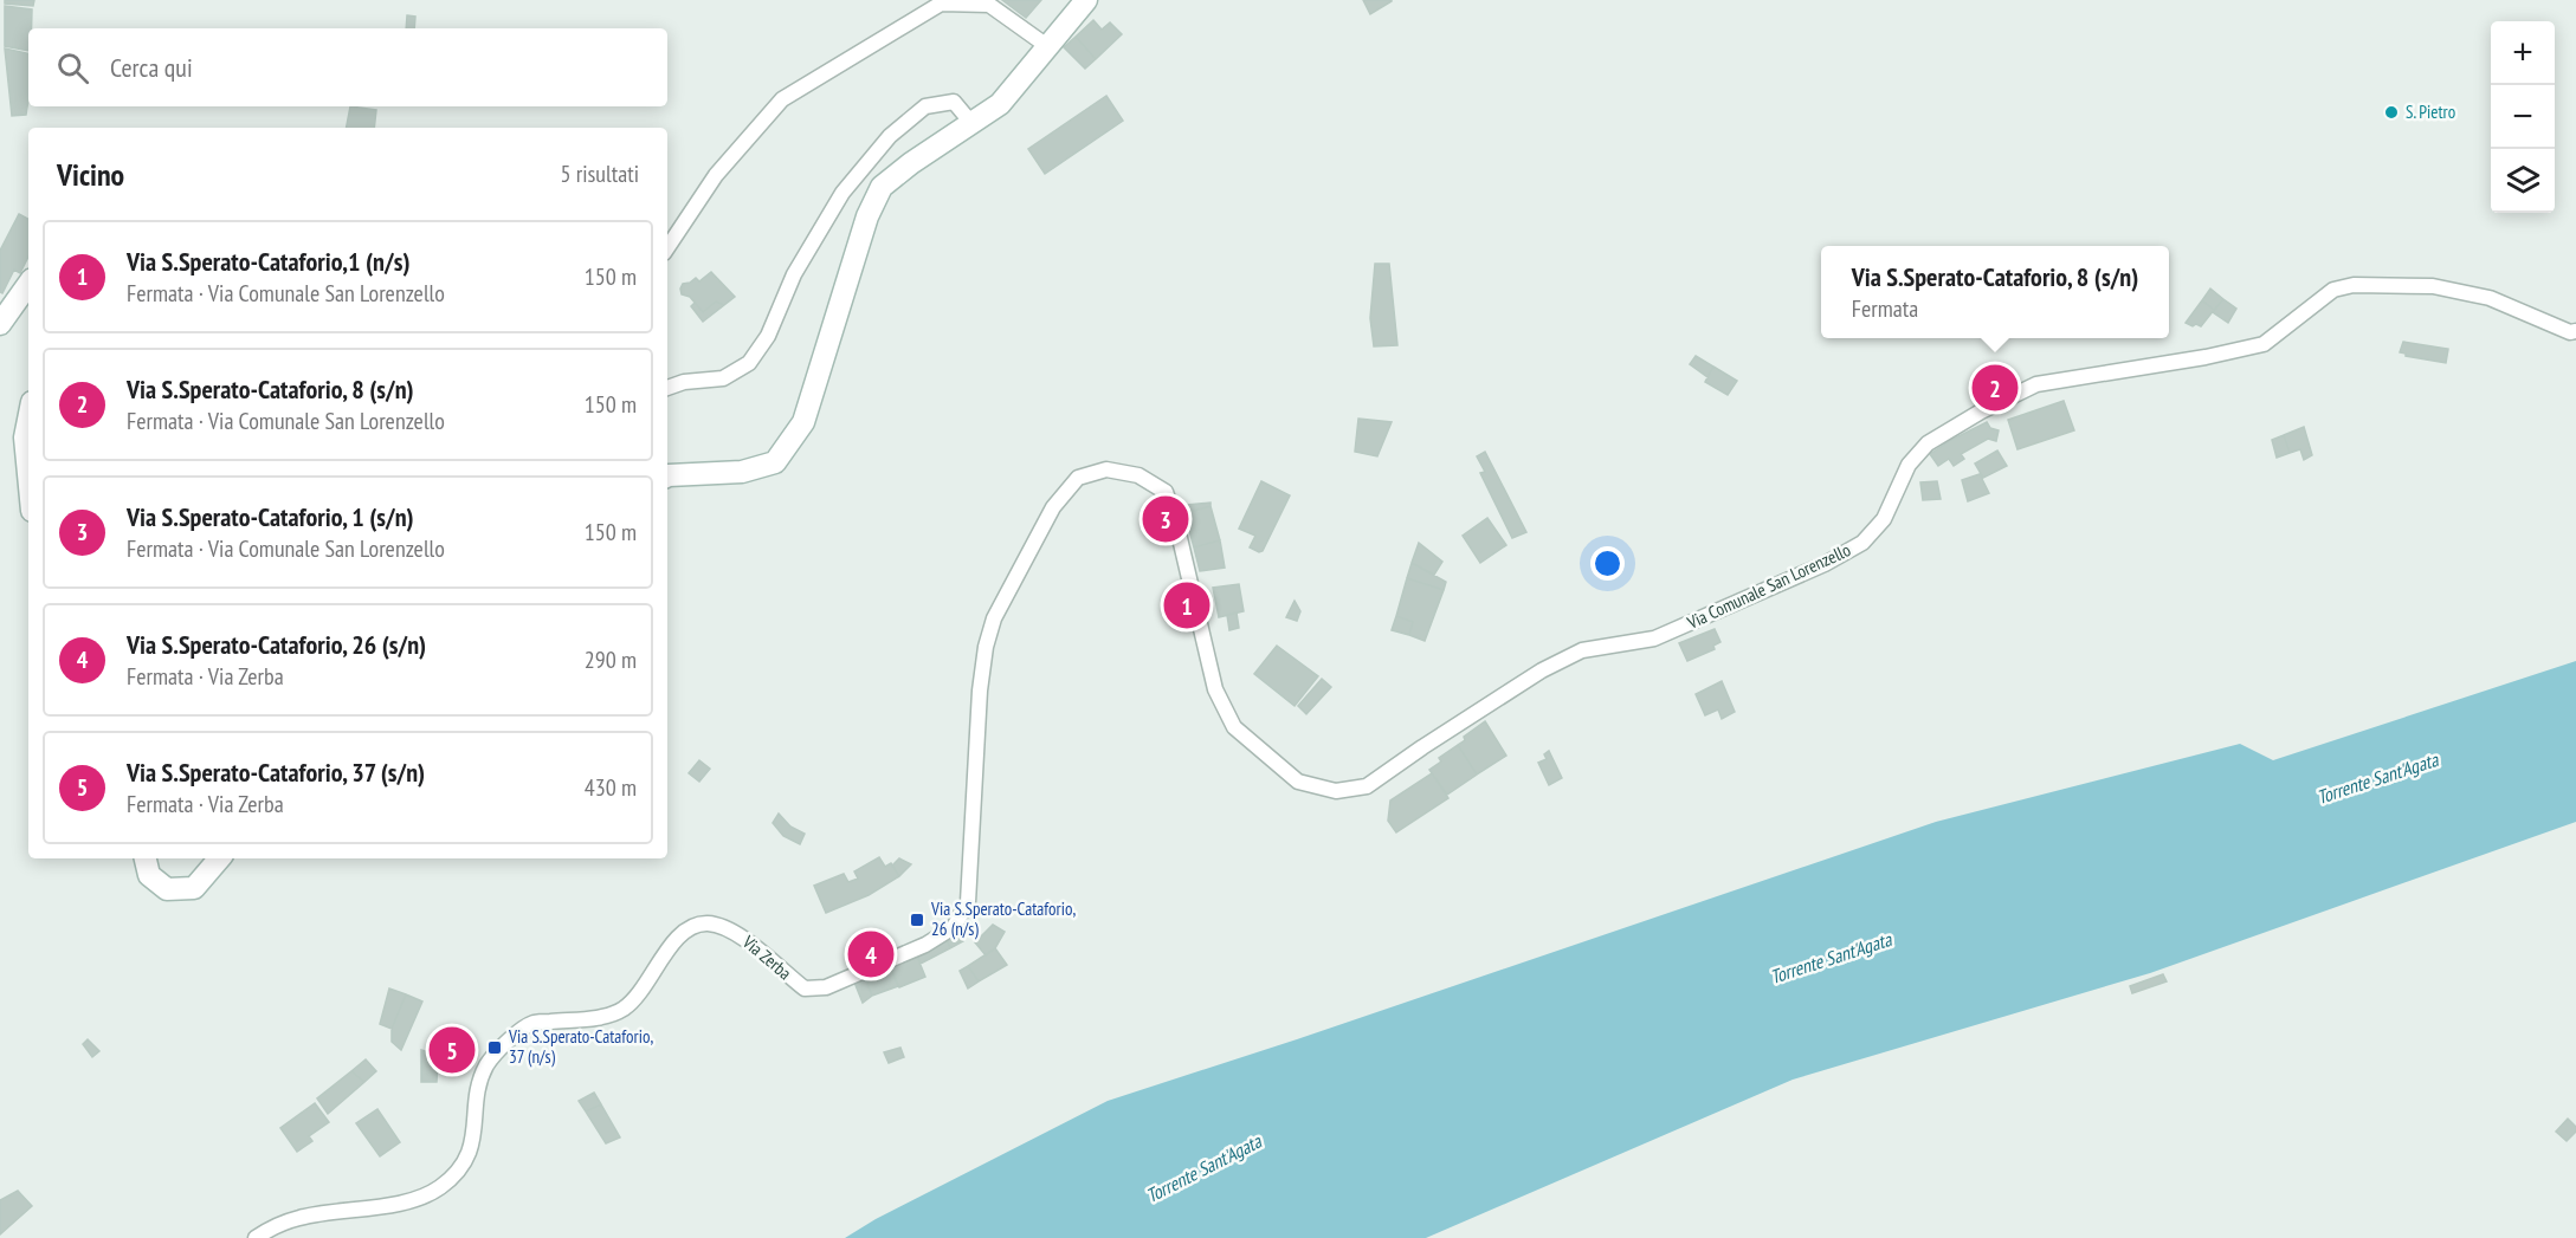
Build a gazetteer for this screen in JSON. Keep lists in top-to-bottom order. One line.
{"streets":{"street":["Via Comunale San Lorenzello","Via Zerba"]},"crossings":[["Via Comunale San Lorenzello","Via Zerba"]],"water":["Torrente Sant'Agata"],"places":{"other":["S. Pietro"],"transit":["Via S.Sperato-Cataforio, 26 (n/s)","Via S.Sperato-Cataforio, 37 (n/s)"]},"page":{"map_buttons":["+","−"],"search":"Cerca qui","heading":["Vicino","5 risultati"],"list":[{"mark":"1","name":"Via S.Sperato-Cataforio,1 (n/s)","note":"Fermata · Via Comunale San Lorenzello","value":"150 m"},{"mark":"2","name":"Via S.Sperato-Cataforio, 8 (s/n)","note":"Fermata · Via Comunale San Lorenzello","value":"150 m"},{"mark":"3","name":"Via S.Sperato-Cataforio, 1 (s/n)","note":"Fermata · Via Comunale San Lorenzello","value":"150 m"},{"mark":"4","name":"Via S.Sperato-Cataforio, 26 (s/n)","note":"Fermata · Via Zerba","value":"290 m"},{"mark":"5","name":"Via S.Sperato-Cataforio, 37 (s/n)","note":"Fermata · Via Zerba","value":"430 m"}],"popup":["Via S.Sperato-Cataforio, 8 (s/n)","Fermata"],"pins":["2","3","1","4","5"]}}
